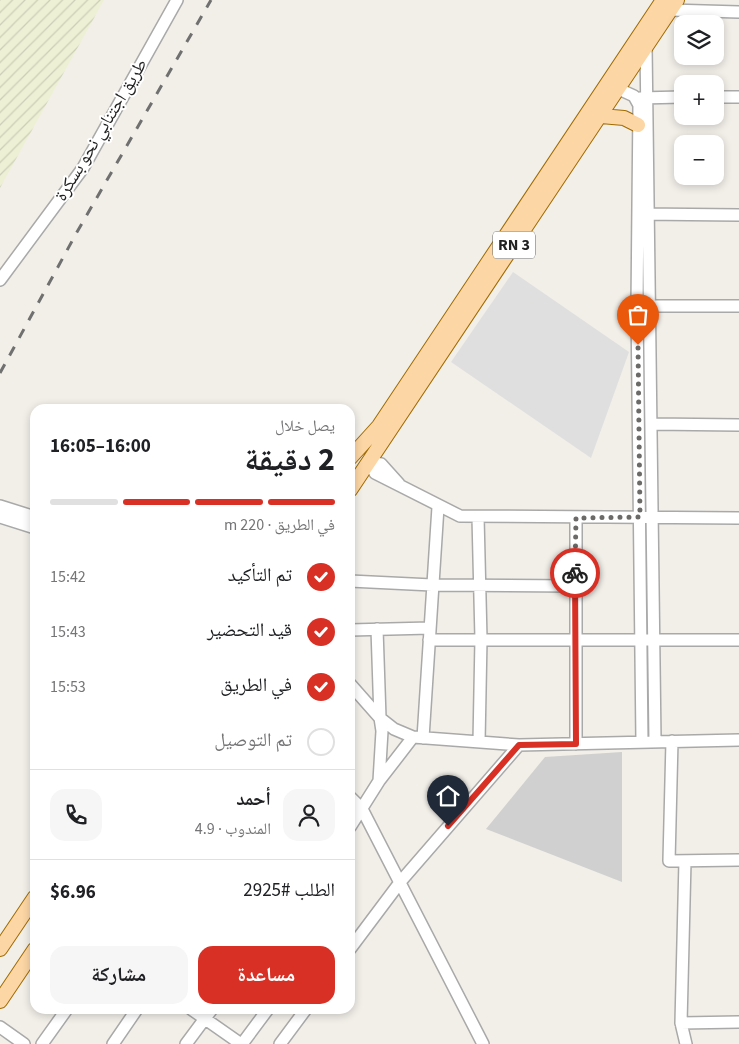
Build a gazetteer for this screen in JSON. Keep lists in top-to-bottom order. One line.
{"streets":{"main road":["RN 3"],"street":["طريق اجتنابي نحو بسكرة"]},"page":{"map_buttons":["+","−"],"heading":["2 دقيقة","يصل خلال","16:00–16:05"],"panel":["أحمد","المندوب · 4.9","الطلب #2925","$6.96"],"bar":"في الطريق · 220 m","list":[["تم التأكيد","15:42"],["قيد التحضير","15:43"],["في الطريق","15:53"],"تم التوصيل"],"buttons":["مساعدة","مشاركة"]}}
